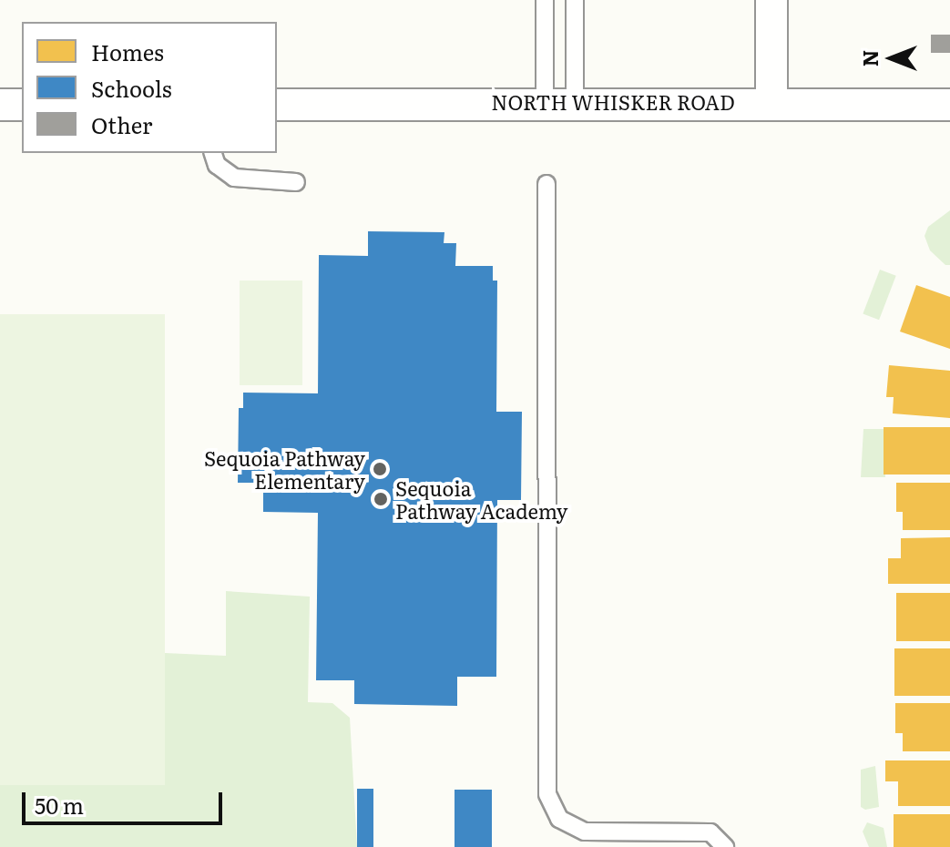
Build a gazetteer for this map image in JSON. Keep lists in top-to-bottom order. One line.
{"streets":{"street":["NORTH WHISKER ROAD"]},"places":["Sequoia Pathway Elementary","Sequoia Pathway Academy"],"legend":["Homes","Schools","Other"],"scale_bar":"50 m","north":"left"}
